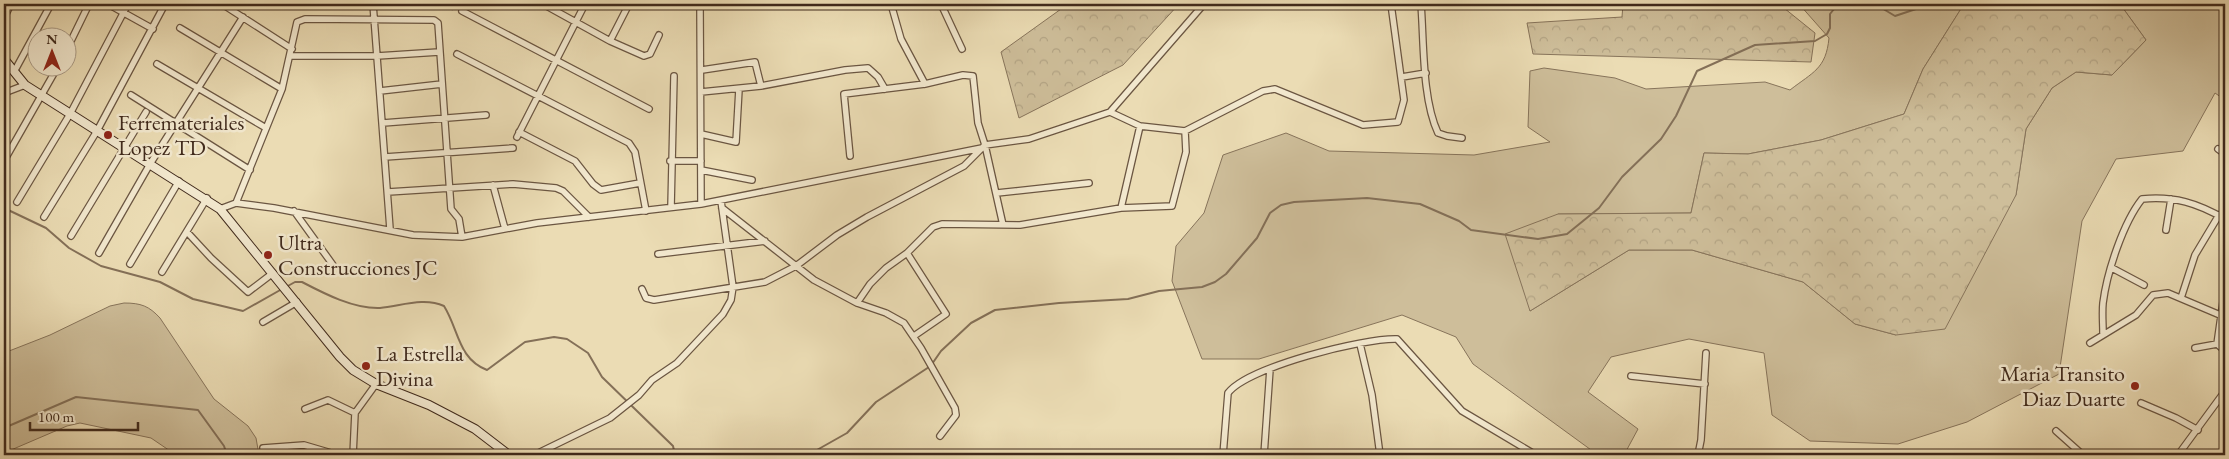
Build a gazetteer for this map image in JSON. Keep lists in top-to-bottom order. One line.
{"places":["Ferremateriales Lopez TD","Ultra Construcciones JC","La Estrella Divina","Maria Transito Diaz Duarte"],"scale_bar":"100 m","north":"top"}
